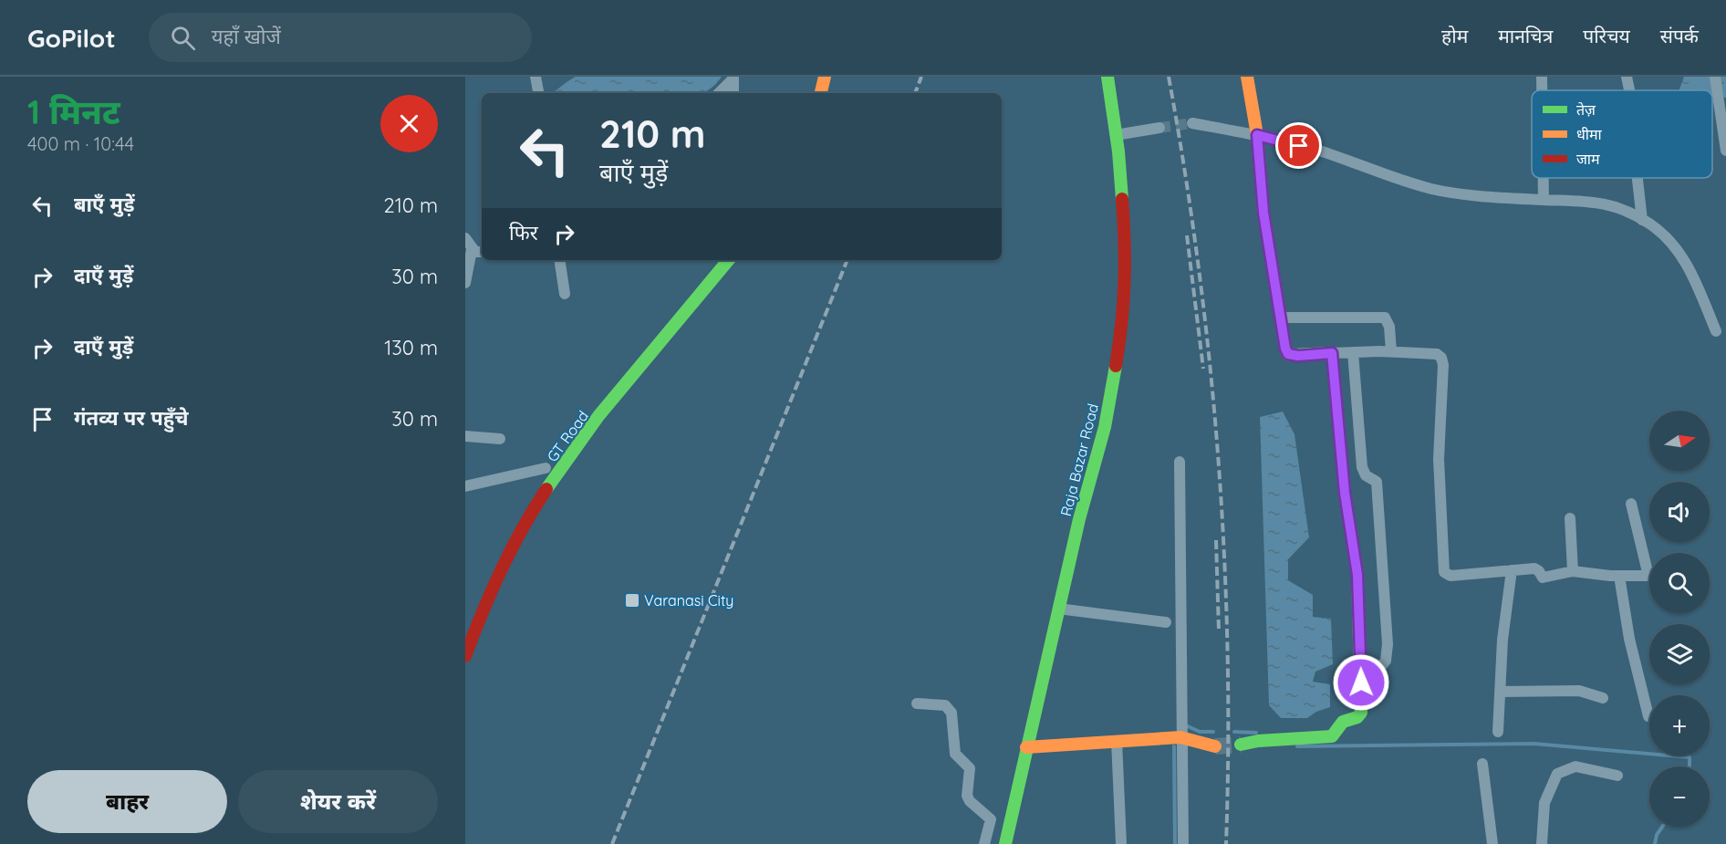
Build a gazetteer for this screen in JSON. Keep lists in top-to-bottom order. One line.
{"streets":{"main road":["GT Road","Raja Bazar Road"]},"places":{"transit":["Varanasi City"]},"legend":["तेज़","धीमा","जाम"],"north":"right","page":{"header":"GoPilot","search":"यहाँ खोजें","nav":["होम","मानचित्र","परिचय","संपर्क"],"heading":["1 मिनट","400 m · 10:44"],"turn":["210 m","बाएँ मुड़ें"],"list":[{"name":"बाएँ मुड़ें","value":"210 m"},{"name":"दाएँ मुड़ें","value":"30 m"},{"name":"दाएँ मुड़ें","value":"130 m"},{"name":"गंतव्य पर पहुँचे","value":"30 m"}],"then":"फिर","map_buttons":["+","−"],"buttons":["बाहर","शेयर करें"]}}
